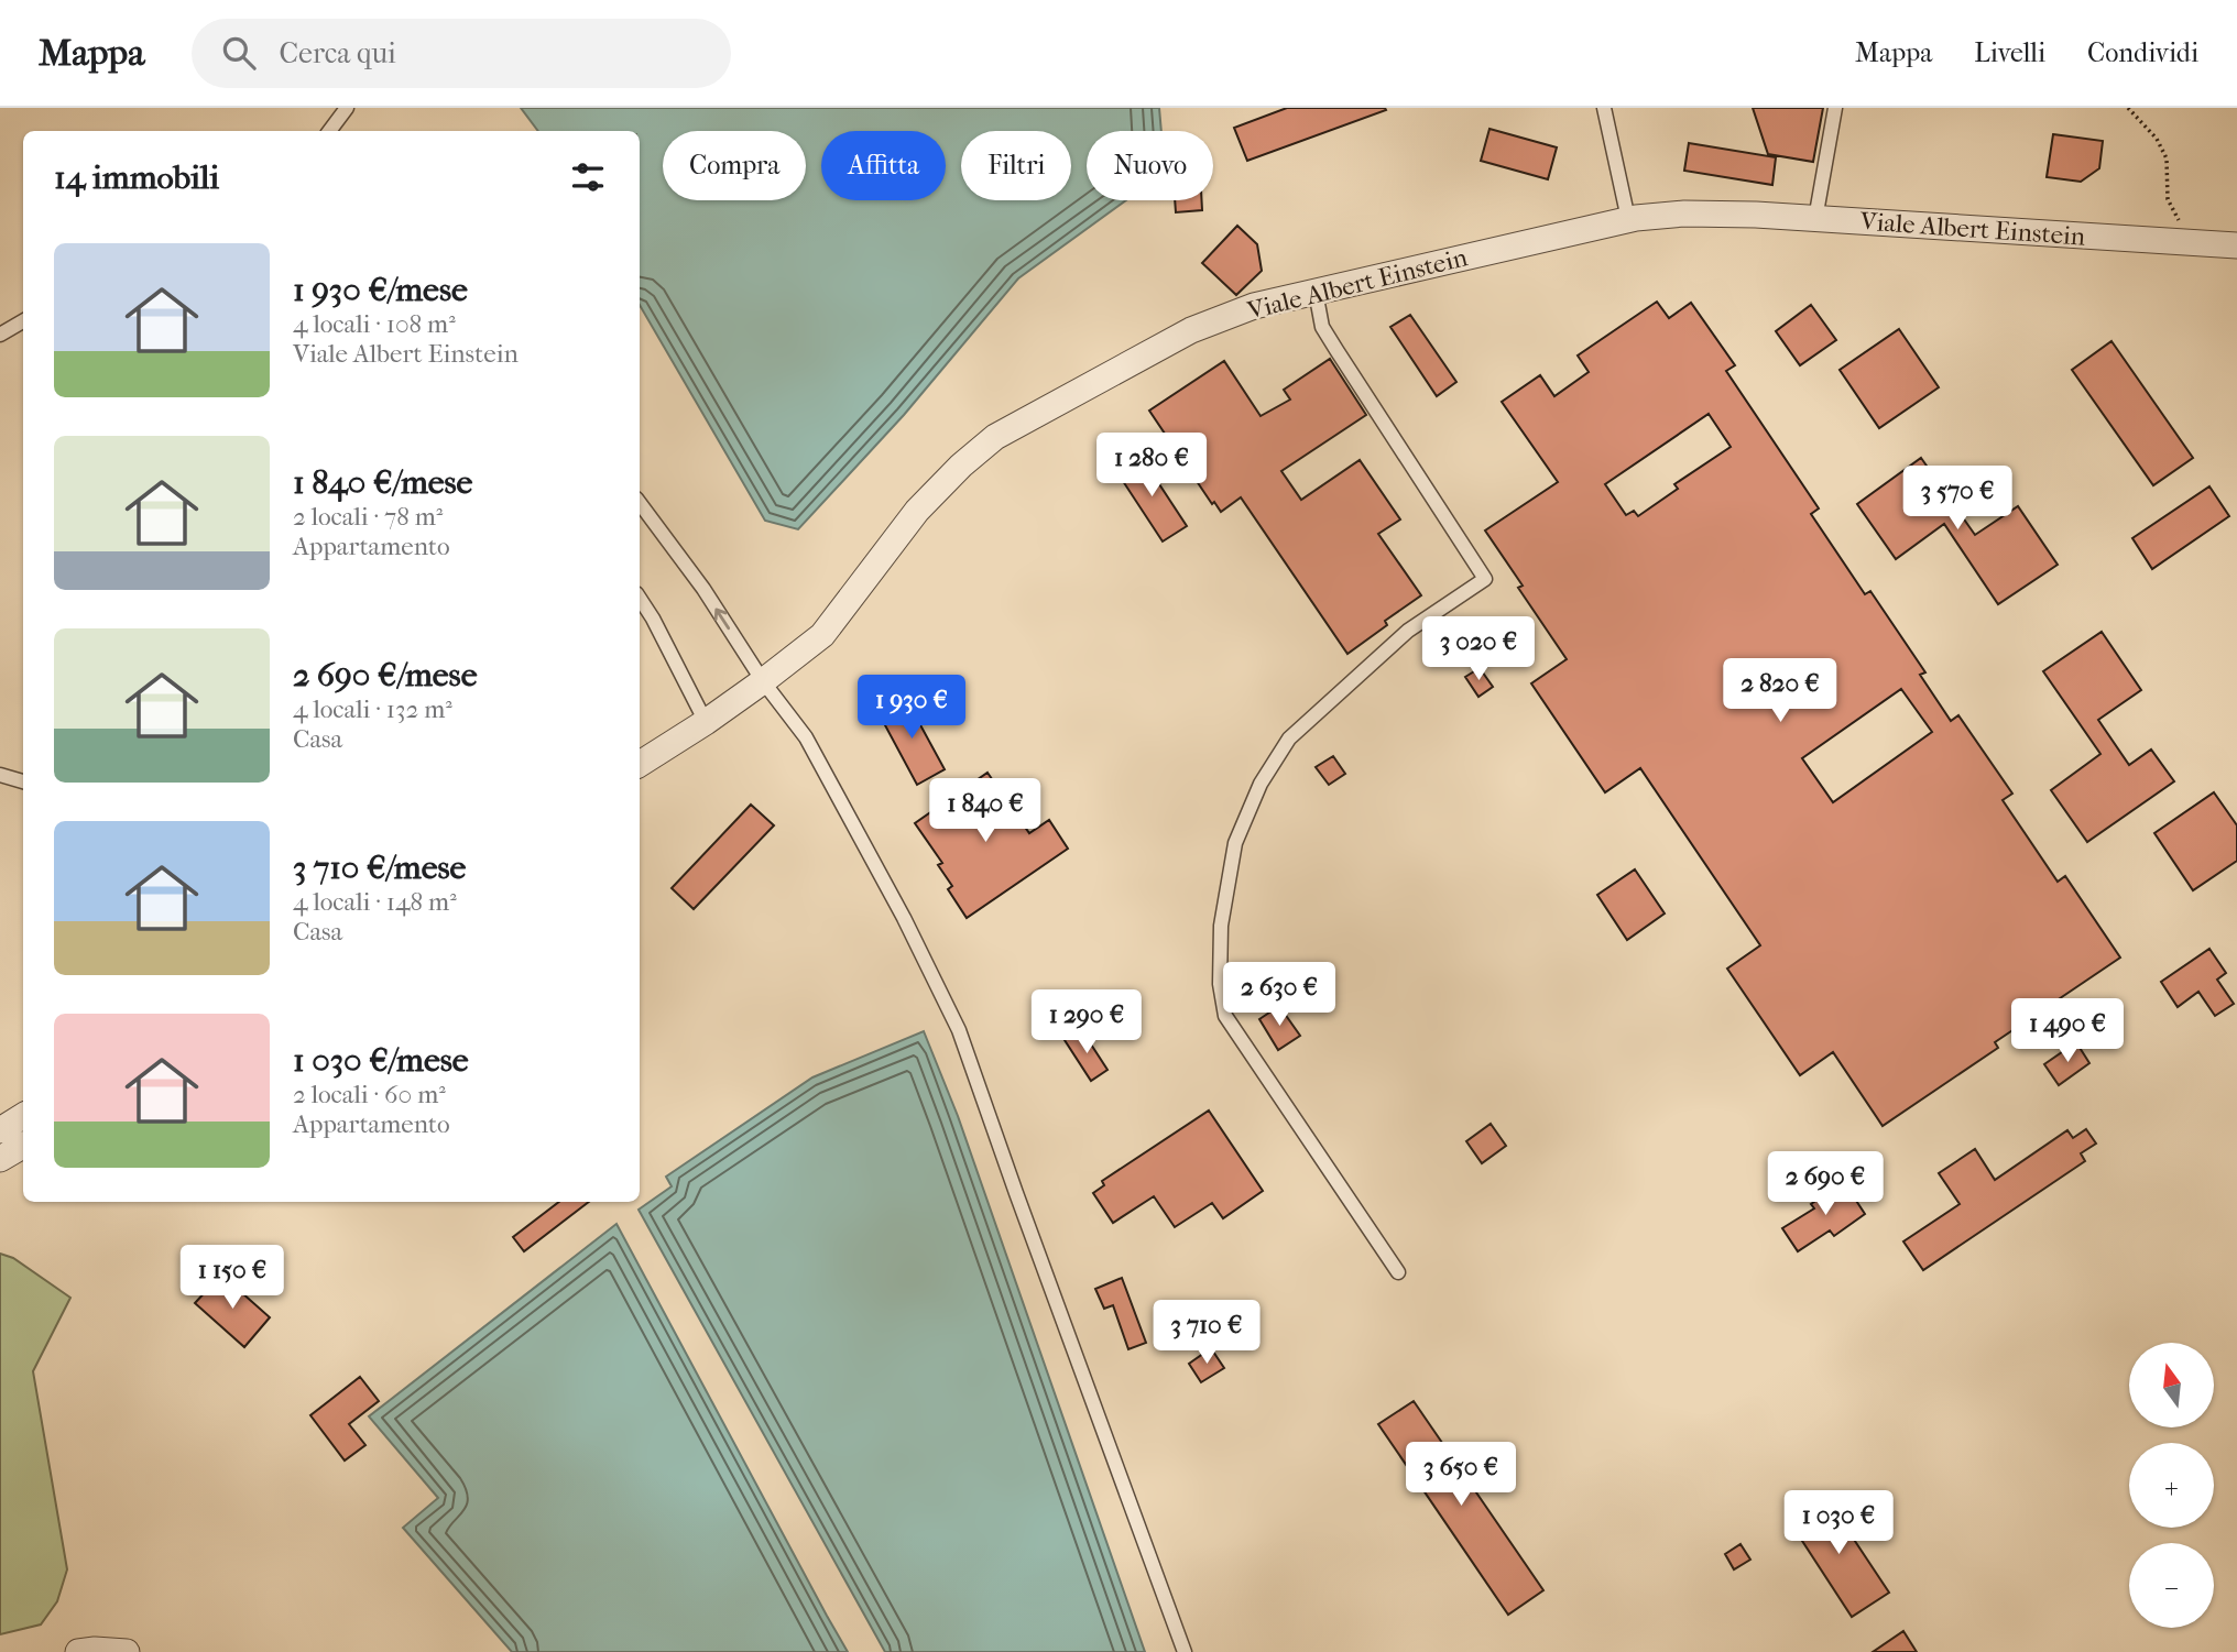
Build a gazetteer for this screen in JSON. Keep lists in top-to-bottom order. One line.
{"streets":{"street":["Viale Albert Einstein"]},"north":"top","page":{"header":"Mappa","search":"Cerca qui","nav":["Mappa","Livelli","Condividi"],"chip":["Compra","Affitta","Filtri","Nuovo"],"heading":"14 immobili","list":[{"name":"1 930 €/mese","note":"4 locali · 108 m² · Viale Albert Einstein"},{"name":"1 840 €/mese","note":"2 locali · 78 m² · Appartamento"},{"name":"2 690 €/mese","note":"4 locali · 132 m² · Casa"},{"name":"3 710 €/mese","note":"4 locali · 148 m² · Casa"},{"name":"1 030 €/mese","note":"2 locali · 60 m² · Appartamento"}],"price":["1 280 €","3 570 €","3 020 €","2 820 €","1 930 €","1 840 €","2 630 €","1 290 €","1 490 €","2 690 €","1 150 €","3 710 €","3 650 €","1 030 €"],"map_buttons":["+","−"]}}
